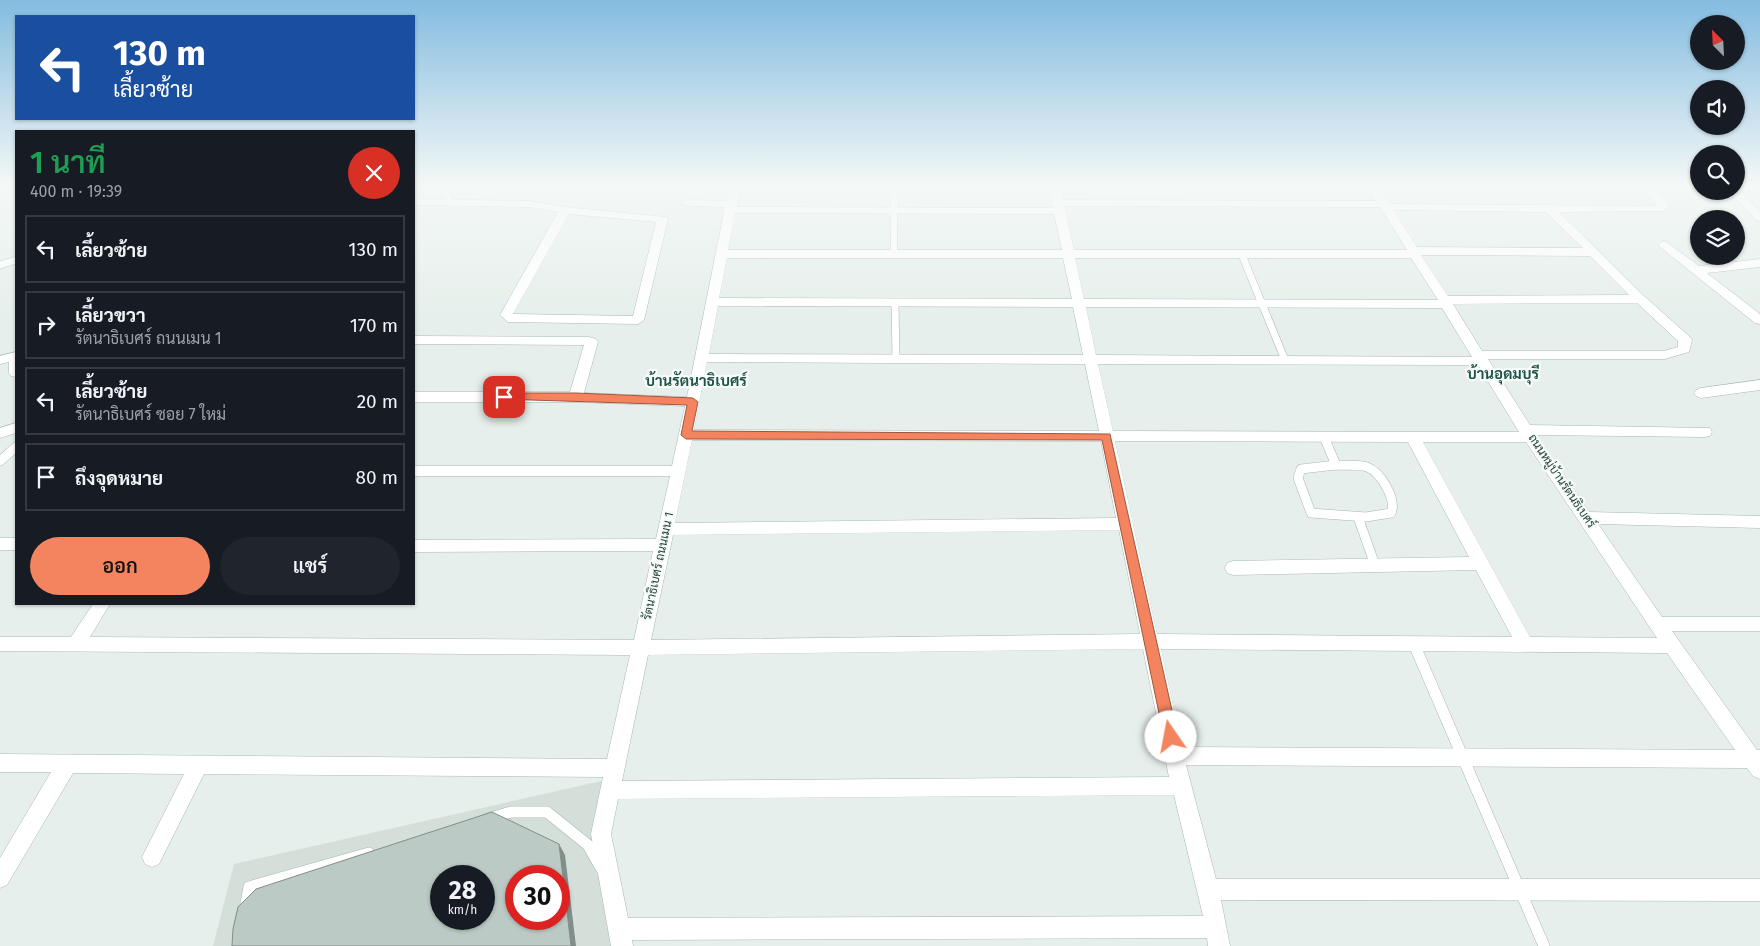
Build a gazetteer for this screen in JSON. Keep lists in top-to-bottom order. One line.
{"streets":{"street":["ถนนหมู่บ้านรัตนธิเบศร์","รัตนาธิเบศร์ ถนนเมน 1"]},"districts":["บ้านอุดมบุรี","บ้านรัตนาธิเบศร์"],"north":"top left","page":{"turn":["130 m","เลี้ยวซ้าย"],"heading":["1 นาที","400 m · 19:39"],"list":[{"name":"เลี้ยวซ้าย","value":"130 m"},{"name":"เลี้ยวขวา","note":"รัตนาธิเบศร์ ถนนเมน 1","value":"170 m"},{"name":"เลี้ยวซ้าย","note":"รัตนาธิเบศร์ ซอย 7 ใหม่","value":"20 m"},{"name":"ถึงจุดหมาย","value":"80 m"}],"buttons":["ออก","แชร์"],"speed":"28 km/h","limit":"30"}}
